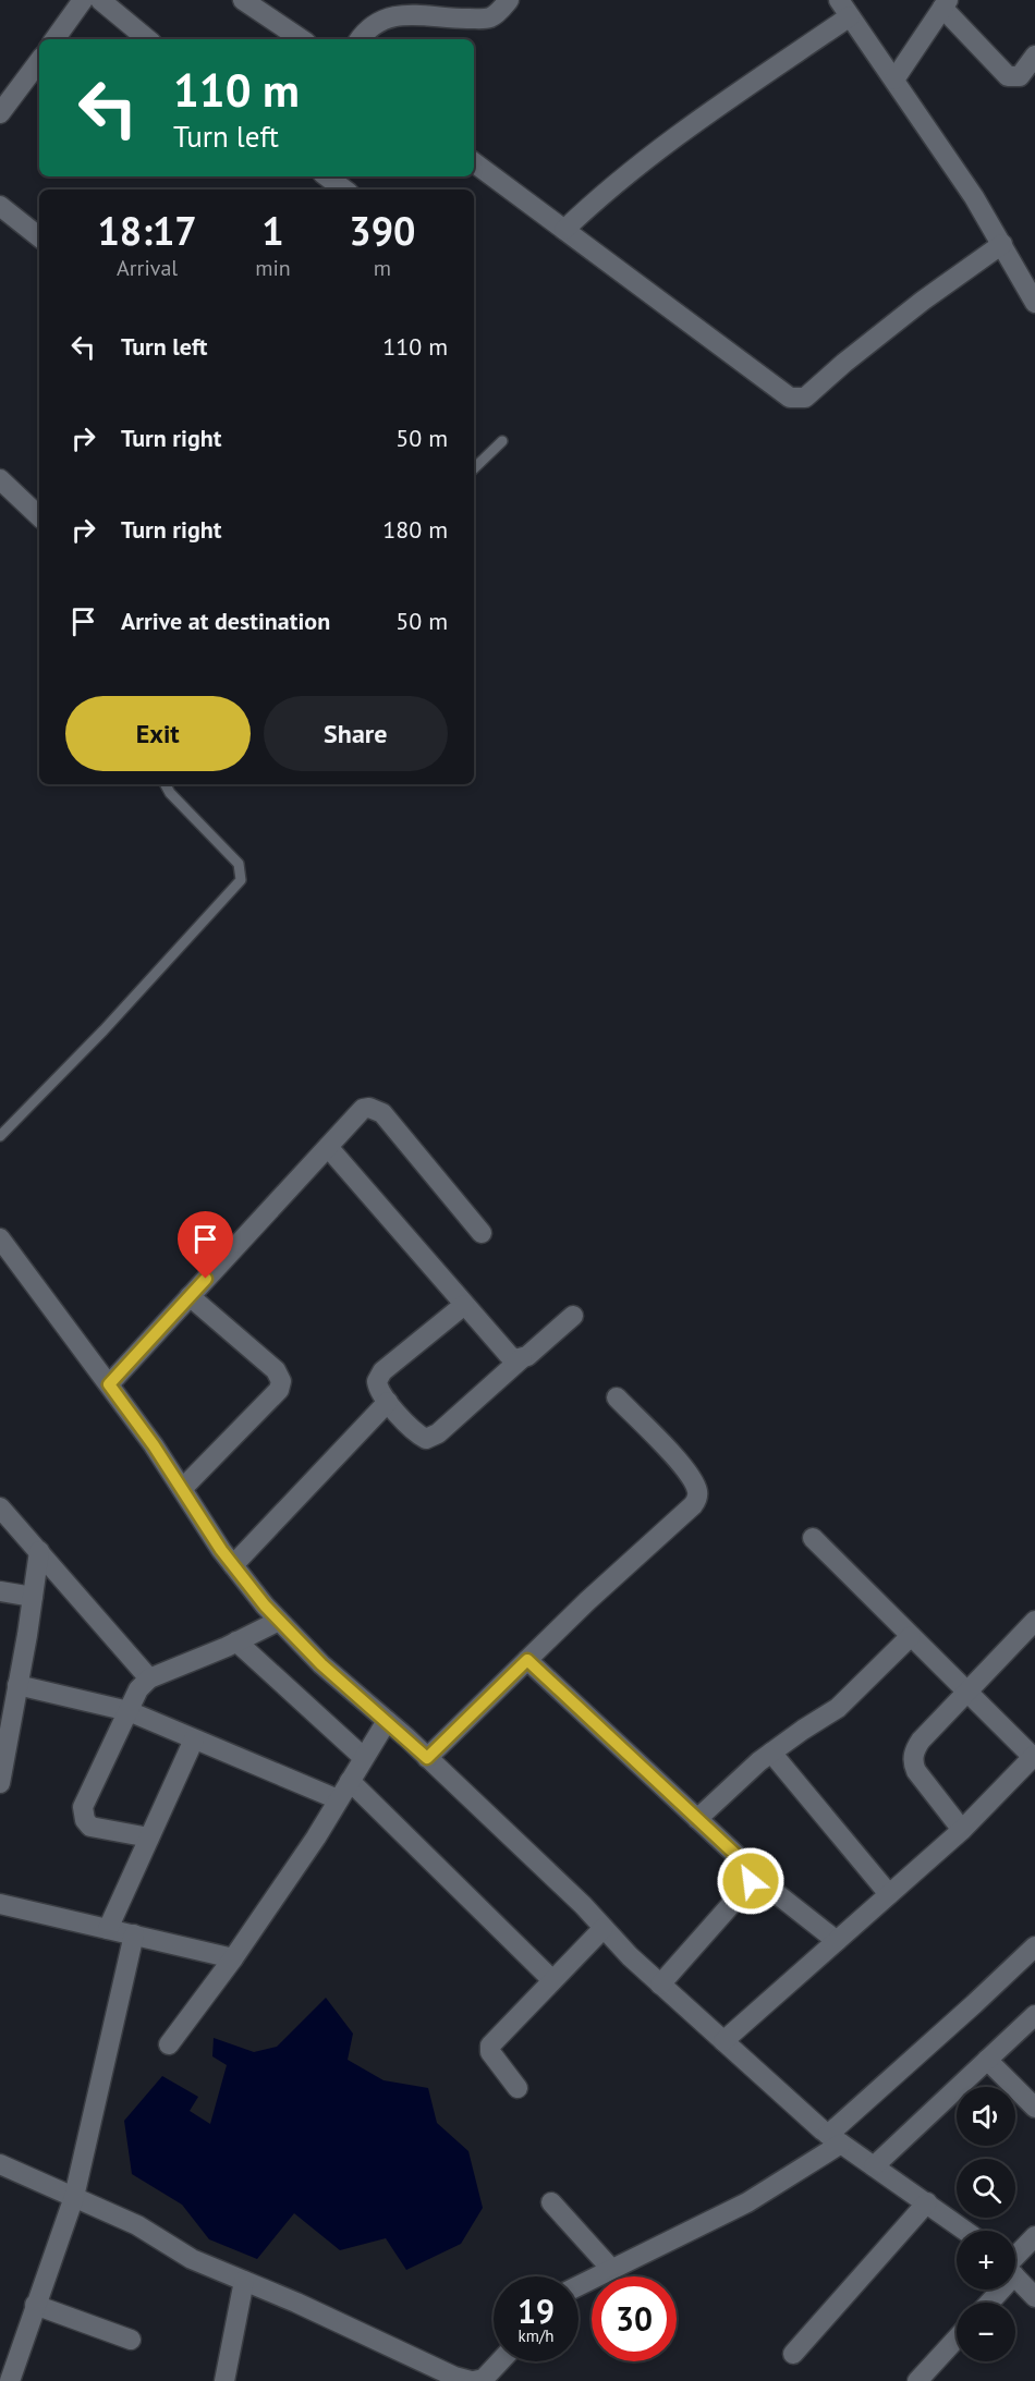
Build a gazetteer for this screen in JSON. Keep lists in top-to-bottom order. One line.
{"page":{"turn":["110 m","Turn left"],"eta":["18:17","Arrival","1","min","390","m"],"list":[{"name":"Turn left","value":"110 m"},{"name":"Turn right","value":"50 m"},{"name":"Turn right","value":"180 m"},{"name":"Arrive at destination","value":"50 m"}],"buttons":["Exit","Share"],"map_buttons":["+","−"],"speed":"19 km/h","limit":"30"}}
